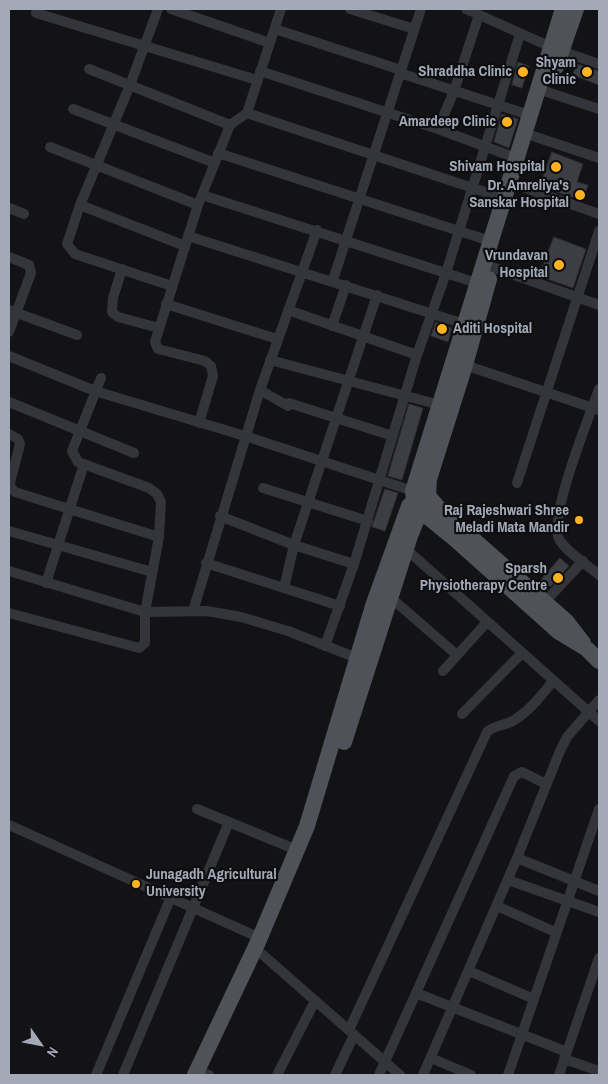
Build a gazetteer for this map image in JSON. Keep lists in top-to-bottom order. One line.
{"places":["Shraddha Clinic","Shyam Clinic","Amardeep Clinic","Shivam Hospital","Dr. Amreliya's Sanskar Hospital","Vrundavan Hospital","Aditi Hospital","Raj Rajeshwari Shree Meladi Mata Mandir","Sparsh Physiotherapy Centre","Junagadh Agricultural University"],"north":"bottom right"}
